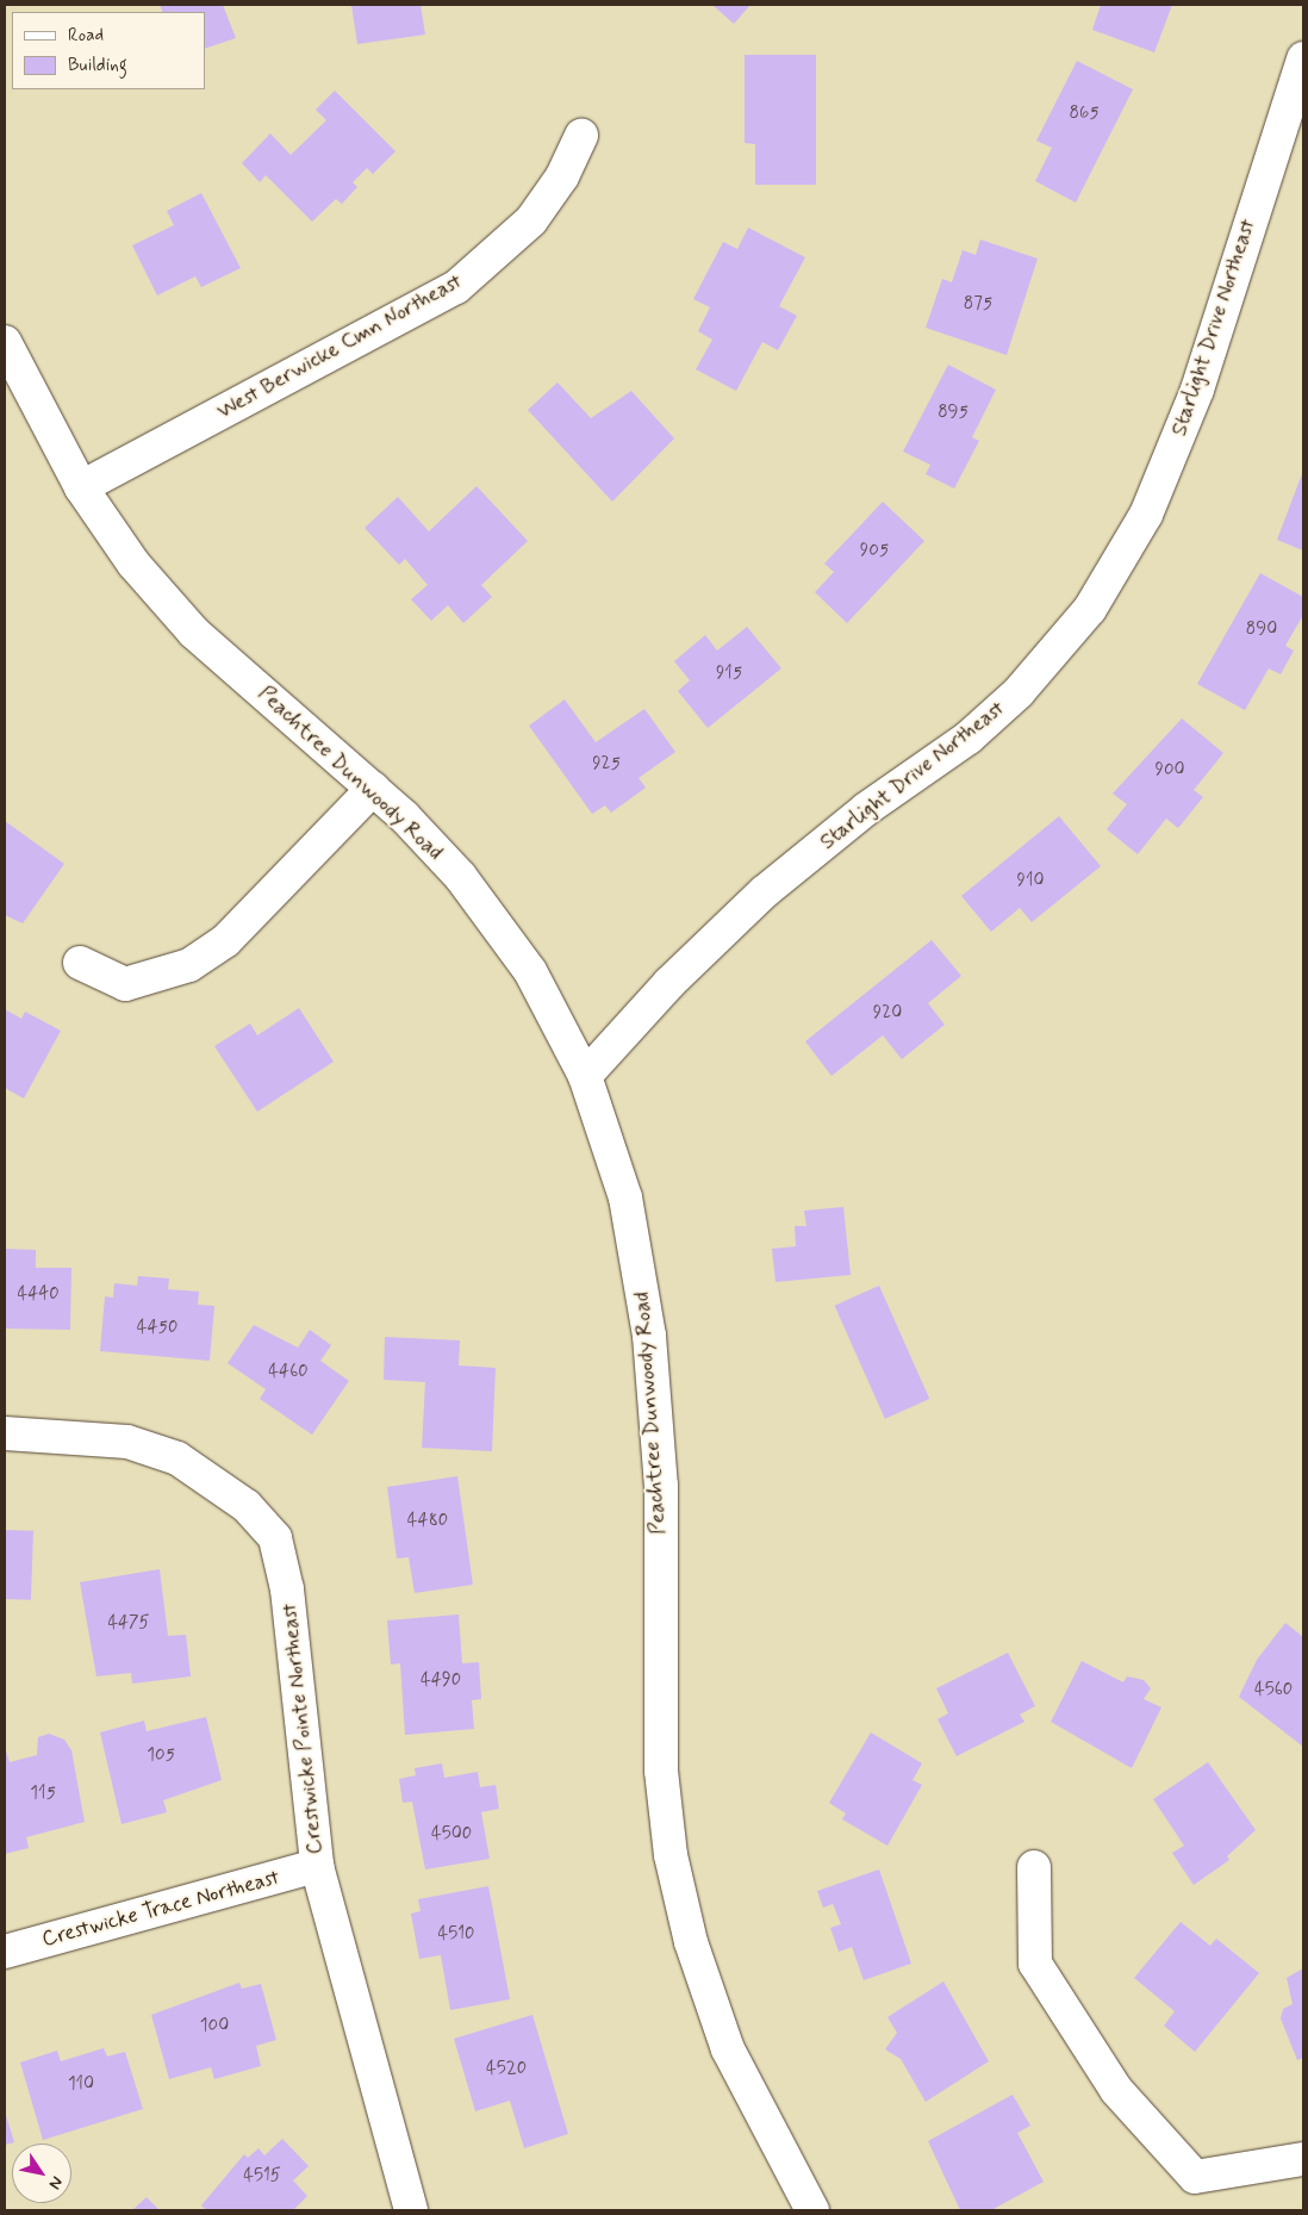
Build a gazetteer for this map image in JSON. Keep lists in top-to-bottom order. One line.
{"streets":{"street":["Starlight Drive Northeast","West Berwicke Cmn Northeast","Peachtree Dunwoody Road","Crestwicke Pointe Northeast","Crestwicke Trace Northeast"]},"crossings":[["Starlight Drive Northeast","Peachtree Dunwoody Road"],["West Berwicke Cmn Northeast","Peachtree Dunwoody Road"],["Crestwicke Pointe Northeast","Crestwicke Trace Northeast"]],"house_numbers":["865","875","895","905","890","915","925","900","910","920","4440","4450","4460","4480","4475","4490","4560","105","115","4500","4510","100","4520","110","4515"],"legend":["Road","Building"],"north":"bottom right"}
